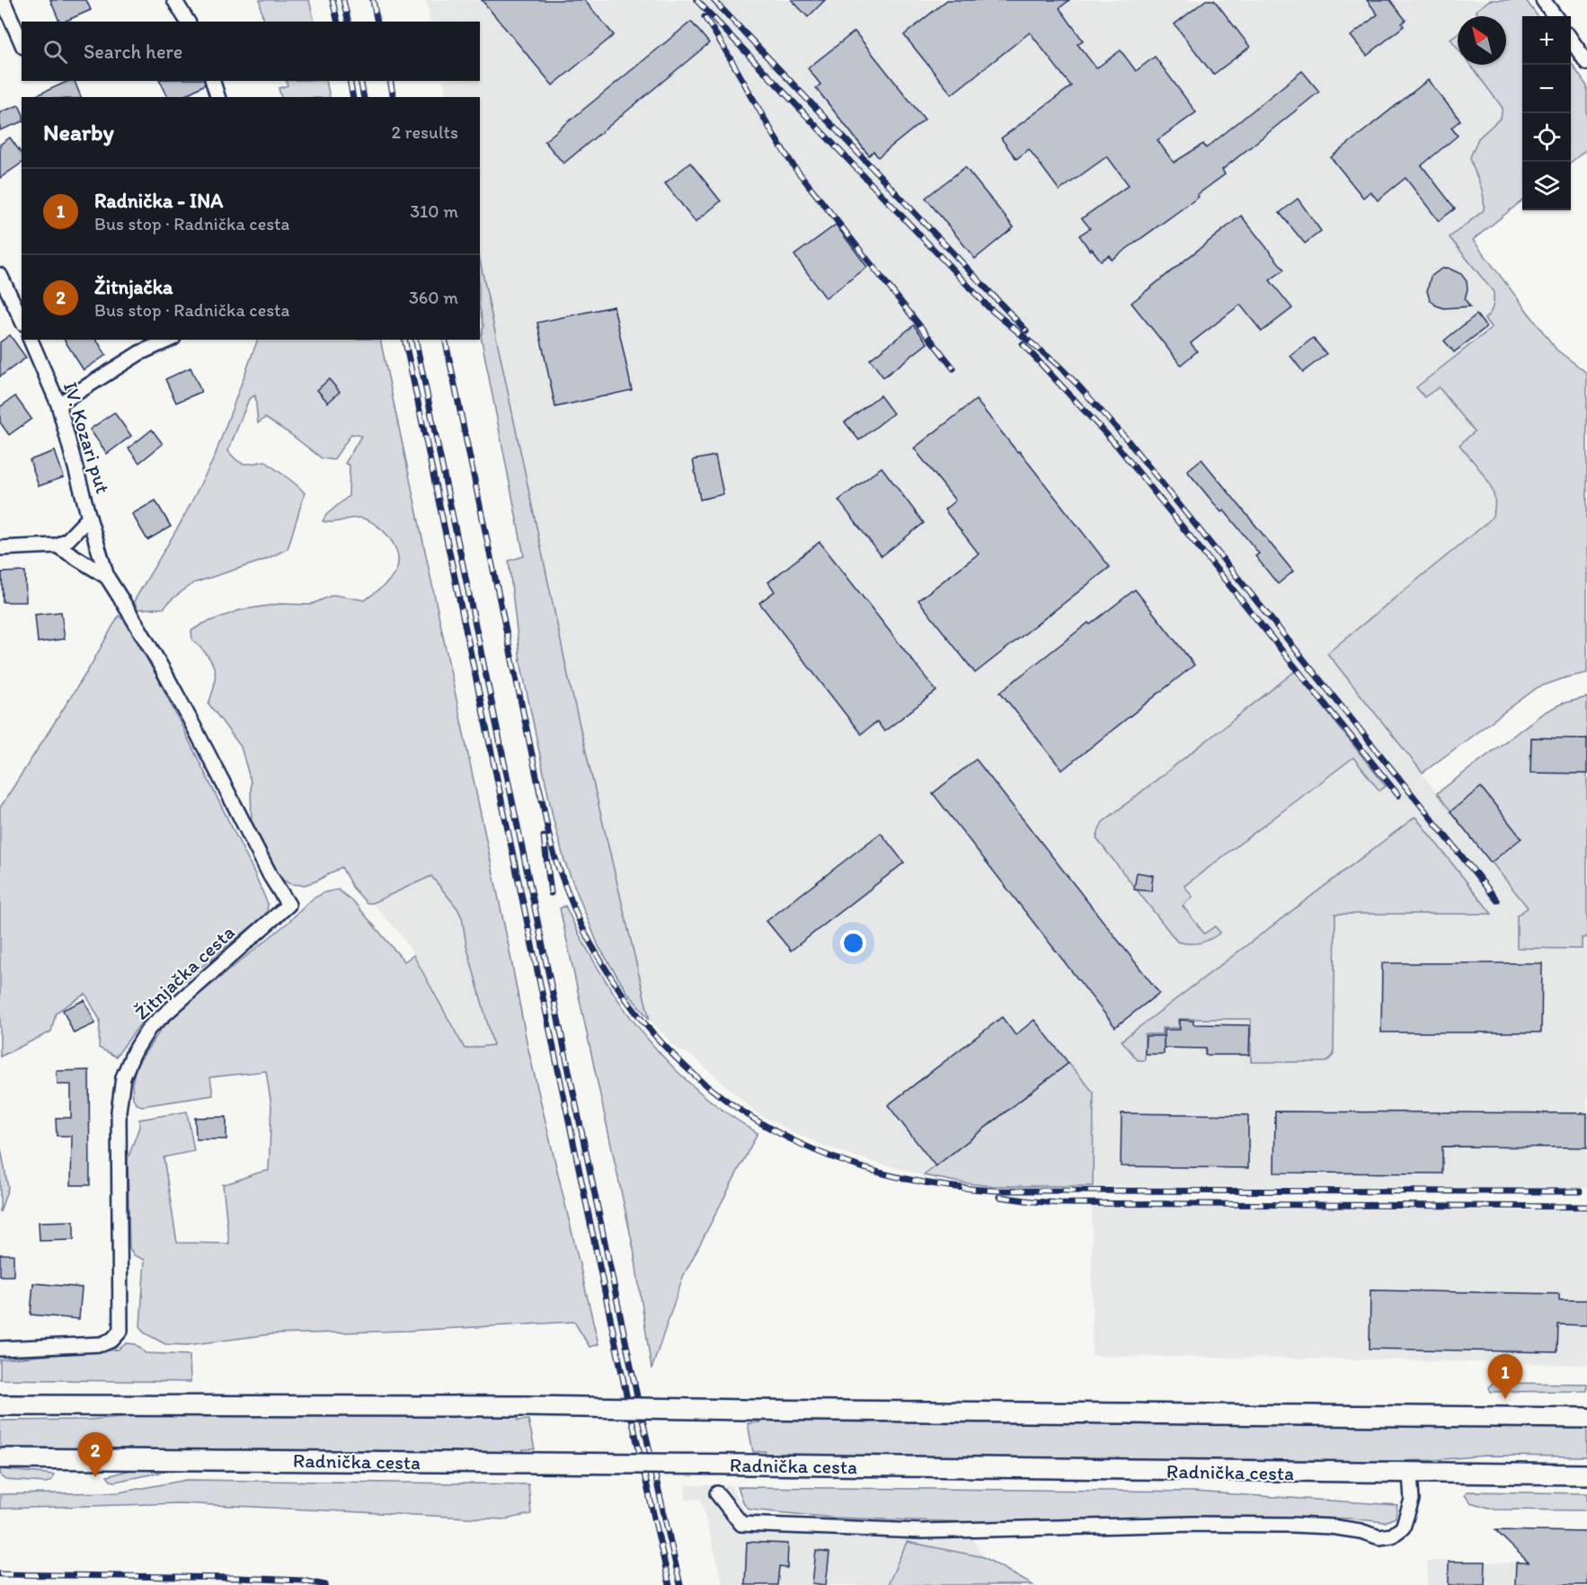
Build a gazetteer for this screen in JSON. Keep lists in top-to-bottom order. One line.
{"streets":{"main road":["Radnička cesta"],"street":["IV. Kozari put","Žitnjačka cesta"]},"north":"top left","page":{"map_buttons":["+","−"],"search":"Search here","heading":["Nearby","2 results"],"list":[{"mark":"1","name":"Radnička - INA","note":"Bus stop · Radnička cesta","value":"310 m"},{"mark":"2","name":"Žitnjačka","note":"Bus stop · Radnička cesta","value":"360 m"}],"pins":["1","2"]}}
